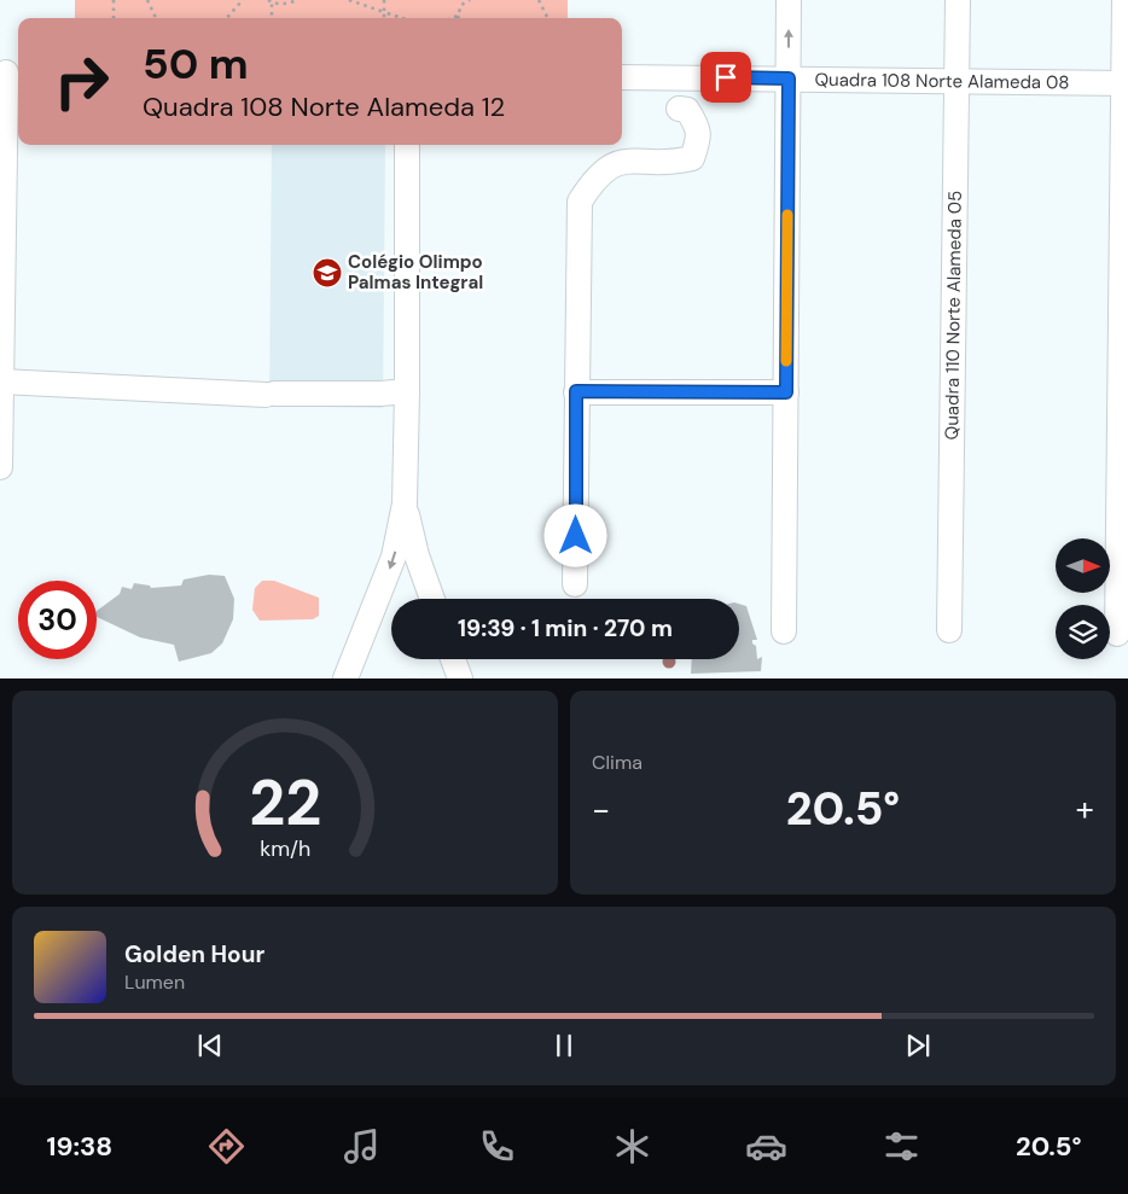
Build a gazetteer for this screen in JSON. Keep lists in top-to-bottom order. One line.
{"streets":{"street":["Quadra 108 Norte Alameda 08","Quadra 110 Norte Alameda 05"]},"crossings":[["Quadra 108 Norte Alameda 08","Quadra 110 Norte Alameda 05"]],"places":{"school or university":["Colégio Olimpo Palmas Integral"]},"north":"right","page":{"turn":["50 m","Quadra 108 Norte Alameda 12"],"limit":"30","trip":"19:39 · 1 min · 270 m","tile":"Clima","heat":["−","20.5°","+"],"song":["Golden Hour","Lumen"],"tabs":["19:38","20.5°"],"gauge":["22","km/h"]}}
